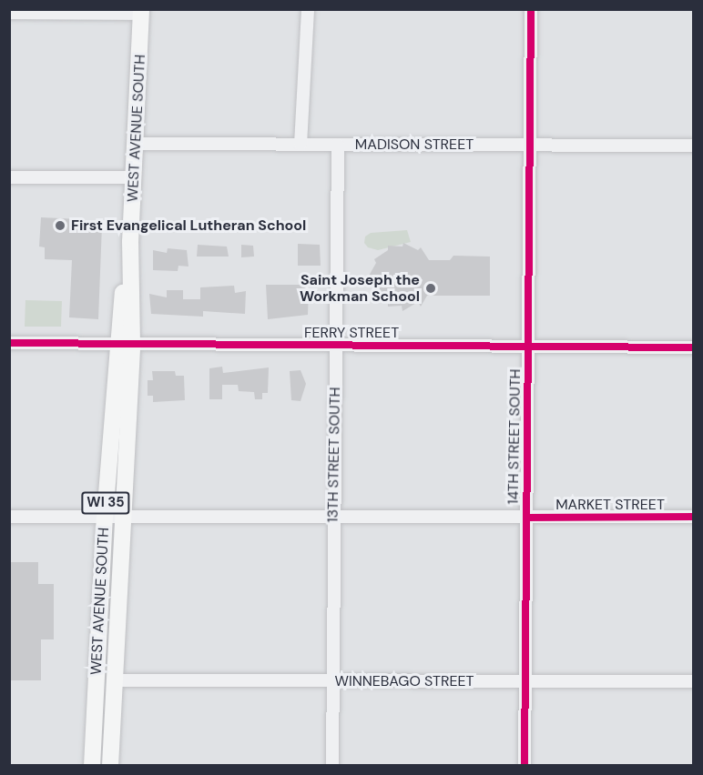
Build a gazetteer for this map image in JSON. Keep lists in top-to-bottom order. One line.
{"streets":{"main road":["WEST AVENUE SOUTH","WI 35"],"street":["MADISON STREET","FERRY STREET","14TH STREET SOUTH","13TH STREET SOUTH","MARKET STREET","WINNEBAGO STREET"]},"crossings":[["WEST AVENUE SOUTH","MADISON STREET"],["WEST AVENUE SOUTH","FERRY STREET"],["WEST AVENUE SOUTH","MARKET STREET"],["WEST AVENUE SOUTH","WINNEBAGO STREET"],["MADISON STREET","14TH STREET SOUTH"],["MADISON STREET","13TH STREET SOUTH"],["FERRY STREET","14TH STREET SOUTH"],["FERRY STREET","13TH STREET SOUTH"],["14TH STREET SOUTH","MARKET STREET"],["14TH STREET SOUTH","WINNEBAGO STREET"],["13TH STREET SOUTH","MARKET STREET"],["13TH STREET SOUTH","WINNEBAGO STREET"]],"places":["First Evangelical Lutheran School","Saint Joseph the Workman School"]}
